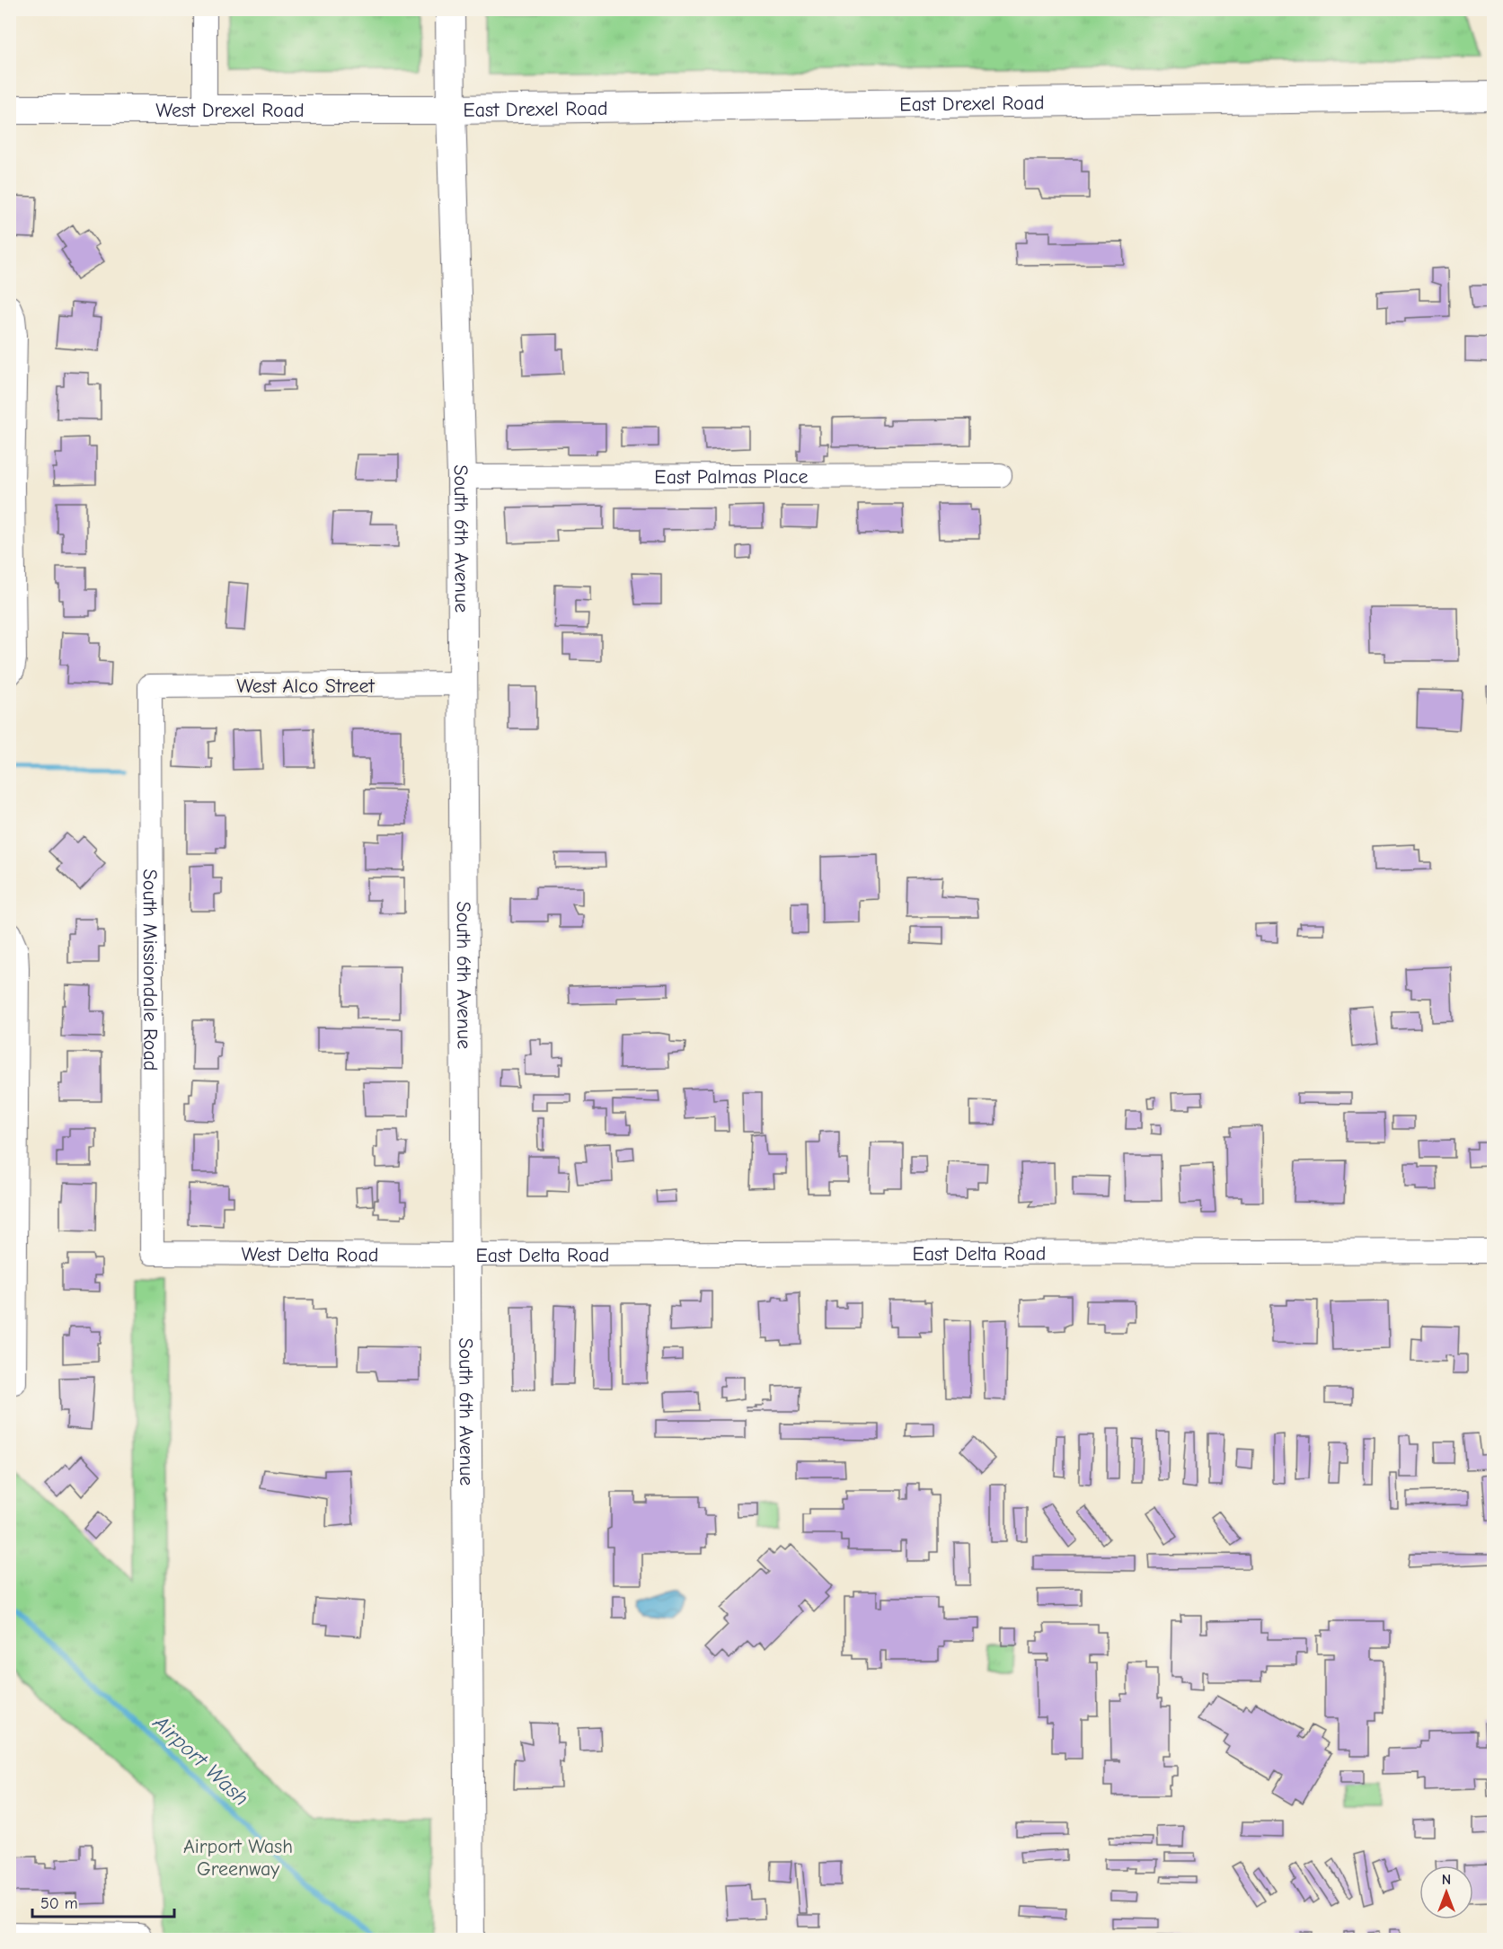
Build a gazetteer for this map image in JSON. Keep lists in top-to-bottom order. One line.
{"streets":{"street":["East Drexel Road","West Drexel Road","East Palmas Place","South 6th Avenue","West Alco Street","South Missiondale Road","East Delta Road","West Delta Road"]},"crossings":[["East Drexel Road","West Drexel Road"],["East Drexel Road","South 6th Avenue"],["West Drexel Road","South 6th Avenue"],["East Palmas Place","South 6th Avenue"],["South 6th Avenue","West Alco Street"],["South 6th Avenue","East Delta Road"],["South 6th Avenue","West Delta Road"],["West Alco Street","South Missiondale Road"],["South Missiondale Road","West Delta Road"],["East Delta Road","West Delta Road"]],"water":["Airport Wash"],"parks":["Airport Wash Greenway"],"scale_bar":"50 m","north":"top"}
